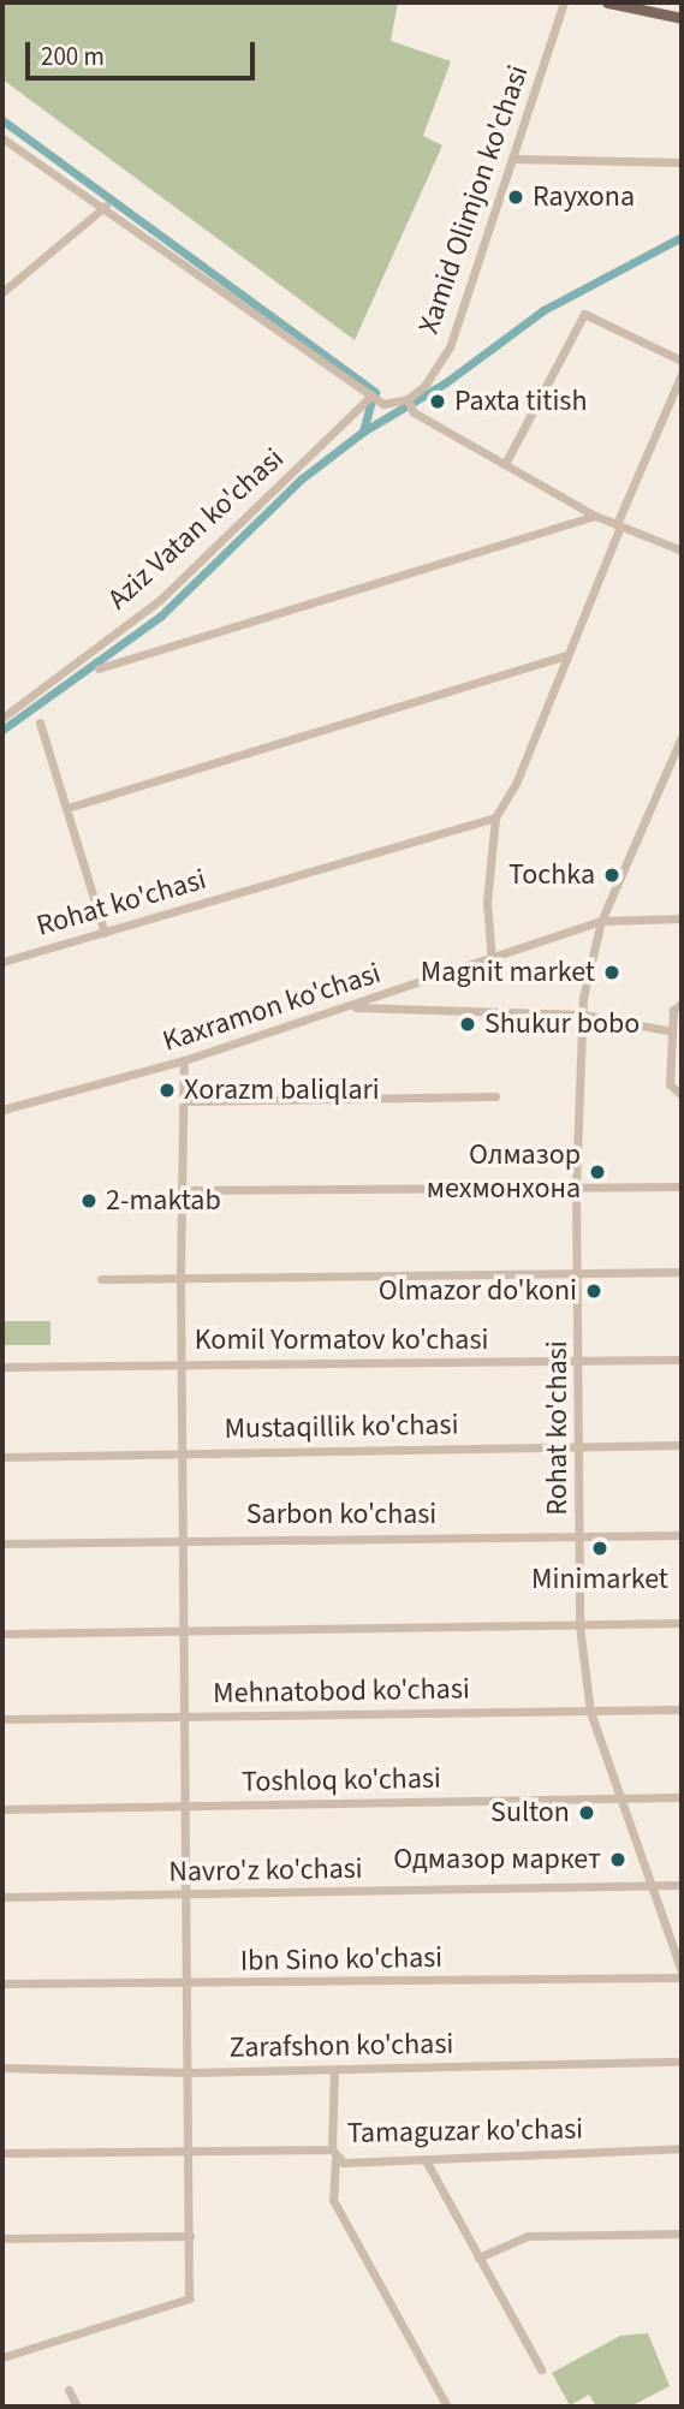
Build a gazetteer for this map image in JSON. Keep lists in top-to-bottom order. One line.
{"streets":{"street":["Xamid Olimjon ko'chasi","Aziz Vatan ko'chasi","Rohat ko'chasi","Kaxramon ko'chasi","Komil Yormatov ko'chasi","Mustaqillik ko'chasi","Sarbon ko'chasi","Mehnatobod ko'chasi","Toshloq ko'chasi","Navro'z ko'chasi","Ibn Sino ko'chasi","Zarafshon ko'chasi","Tamaguzar ko'chasi"]},"crossings":[["Rohat ko'chasi","Kaxramon ko'chasi"],["Rohat ko'chasi","Komil Yormatov ko'chasi"],["Rohat ko'chasi","Mustaqillik ko'chasi"],["Rohat ko'chasi","Sarbon ko'chasi"],["Rohat ko'chasi","Mehnatobod ko'chasi"],["Rohat ko'chasi","Toshloq ko'chasi"],["Rohat ko'chasi","Navro'z ko'chasi"]],"places":["Rayxona","Paxta titish","Tochka","Magnit market","Shukur bobo","Xorazm baliqlari","Олмазор мехмонхона","2-maktab","Olmazor do'koni","Minimarket","Sulton","Одмазор маркет"],"scale_bar":"200 m"}
